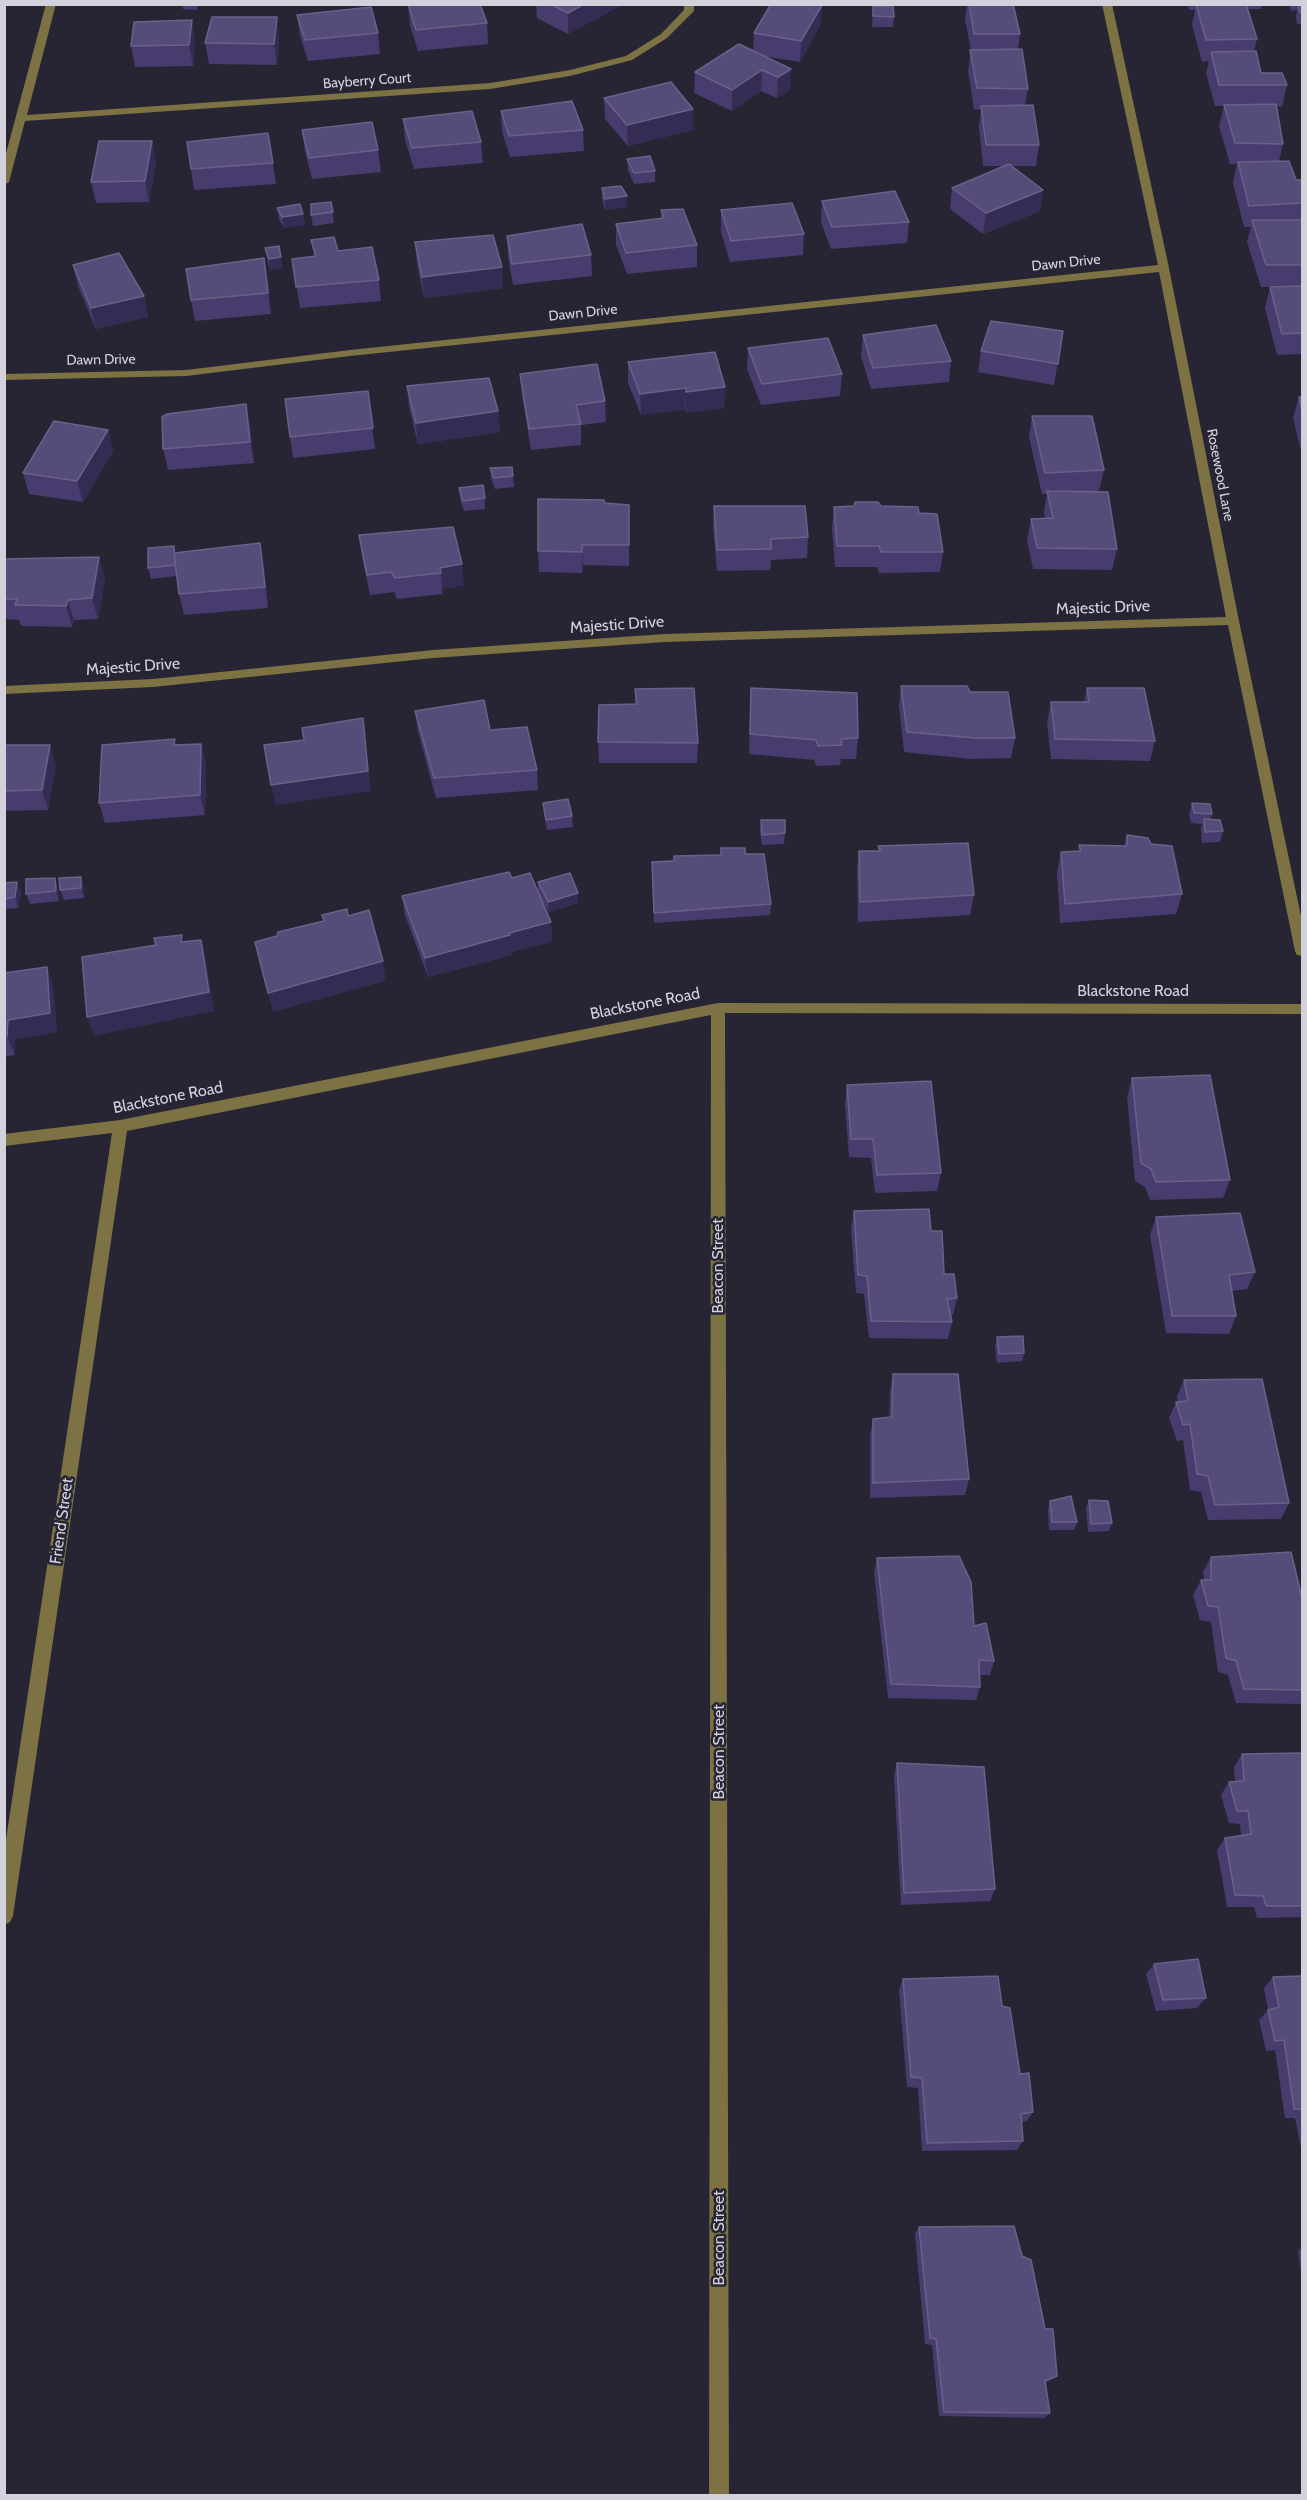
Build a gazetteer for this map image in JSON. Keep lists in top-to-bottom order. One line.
{"streets":{"street":["Bayberry Court","Dawn Drive","Rosewood Lane","Majestic Drive","Blackstone Road","Beacon Street","Friend Street"]},"crossings":[["Dawn Drive","Rosewood Lane"],["Rosewood Lane","Majestic Drive"],["Blackstone Road","Beacon Street"],["Blackstone Road","Friend Street"]]}
